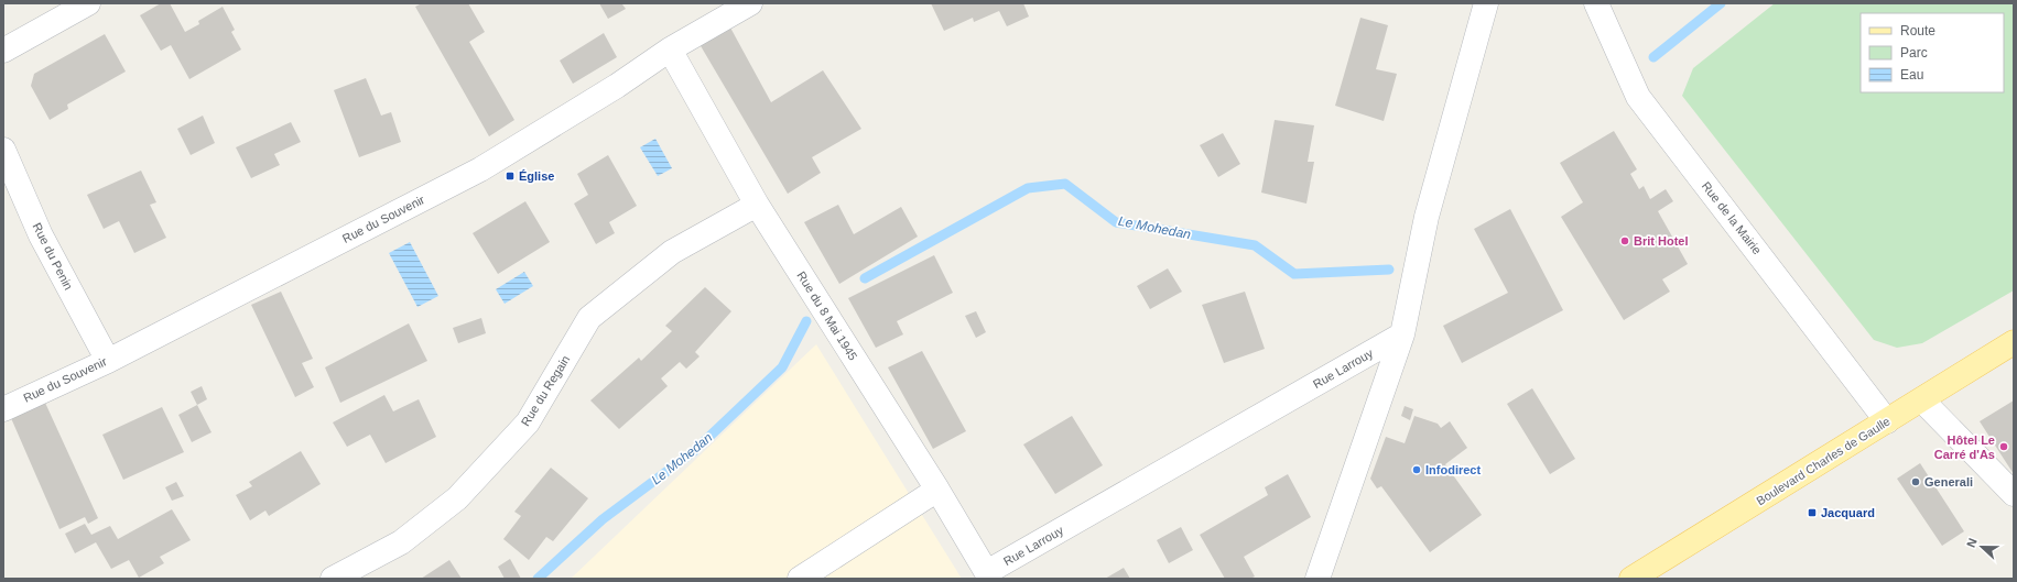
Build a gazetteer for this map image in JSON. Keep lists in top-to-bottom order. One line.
{"streets":{"main road":["Boulevard Charles de Gaulle"],"street":["Rue de la Mairie","Rue du Souvenir","Rue du Penin","Rue du 8 Mai 1945","Rue Larrouy","Rue du Regain"]},"crossings":[["Rue de la Mairie","Boulevard Charles de Gaulle"],["Rue du Souvenir","Rue du Penin"],["Rue du Souvenir","Rue du 8 Mai 1945"],["Rue du 8 Mai 1945","Rue Larrouy"],["Rue du 8 Mai 1945","Rue du Regain"]],"water":["Le Mohedan"],"places":{"transit":["Église","Jacquard"],"other":["Brit Hotel","Hôtel Le Carré d'As","Infodirect","Generali"]},"legend":["Route","Parc","Eau"],"north":"left"}
